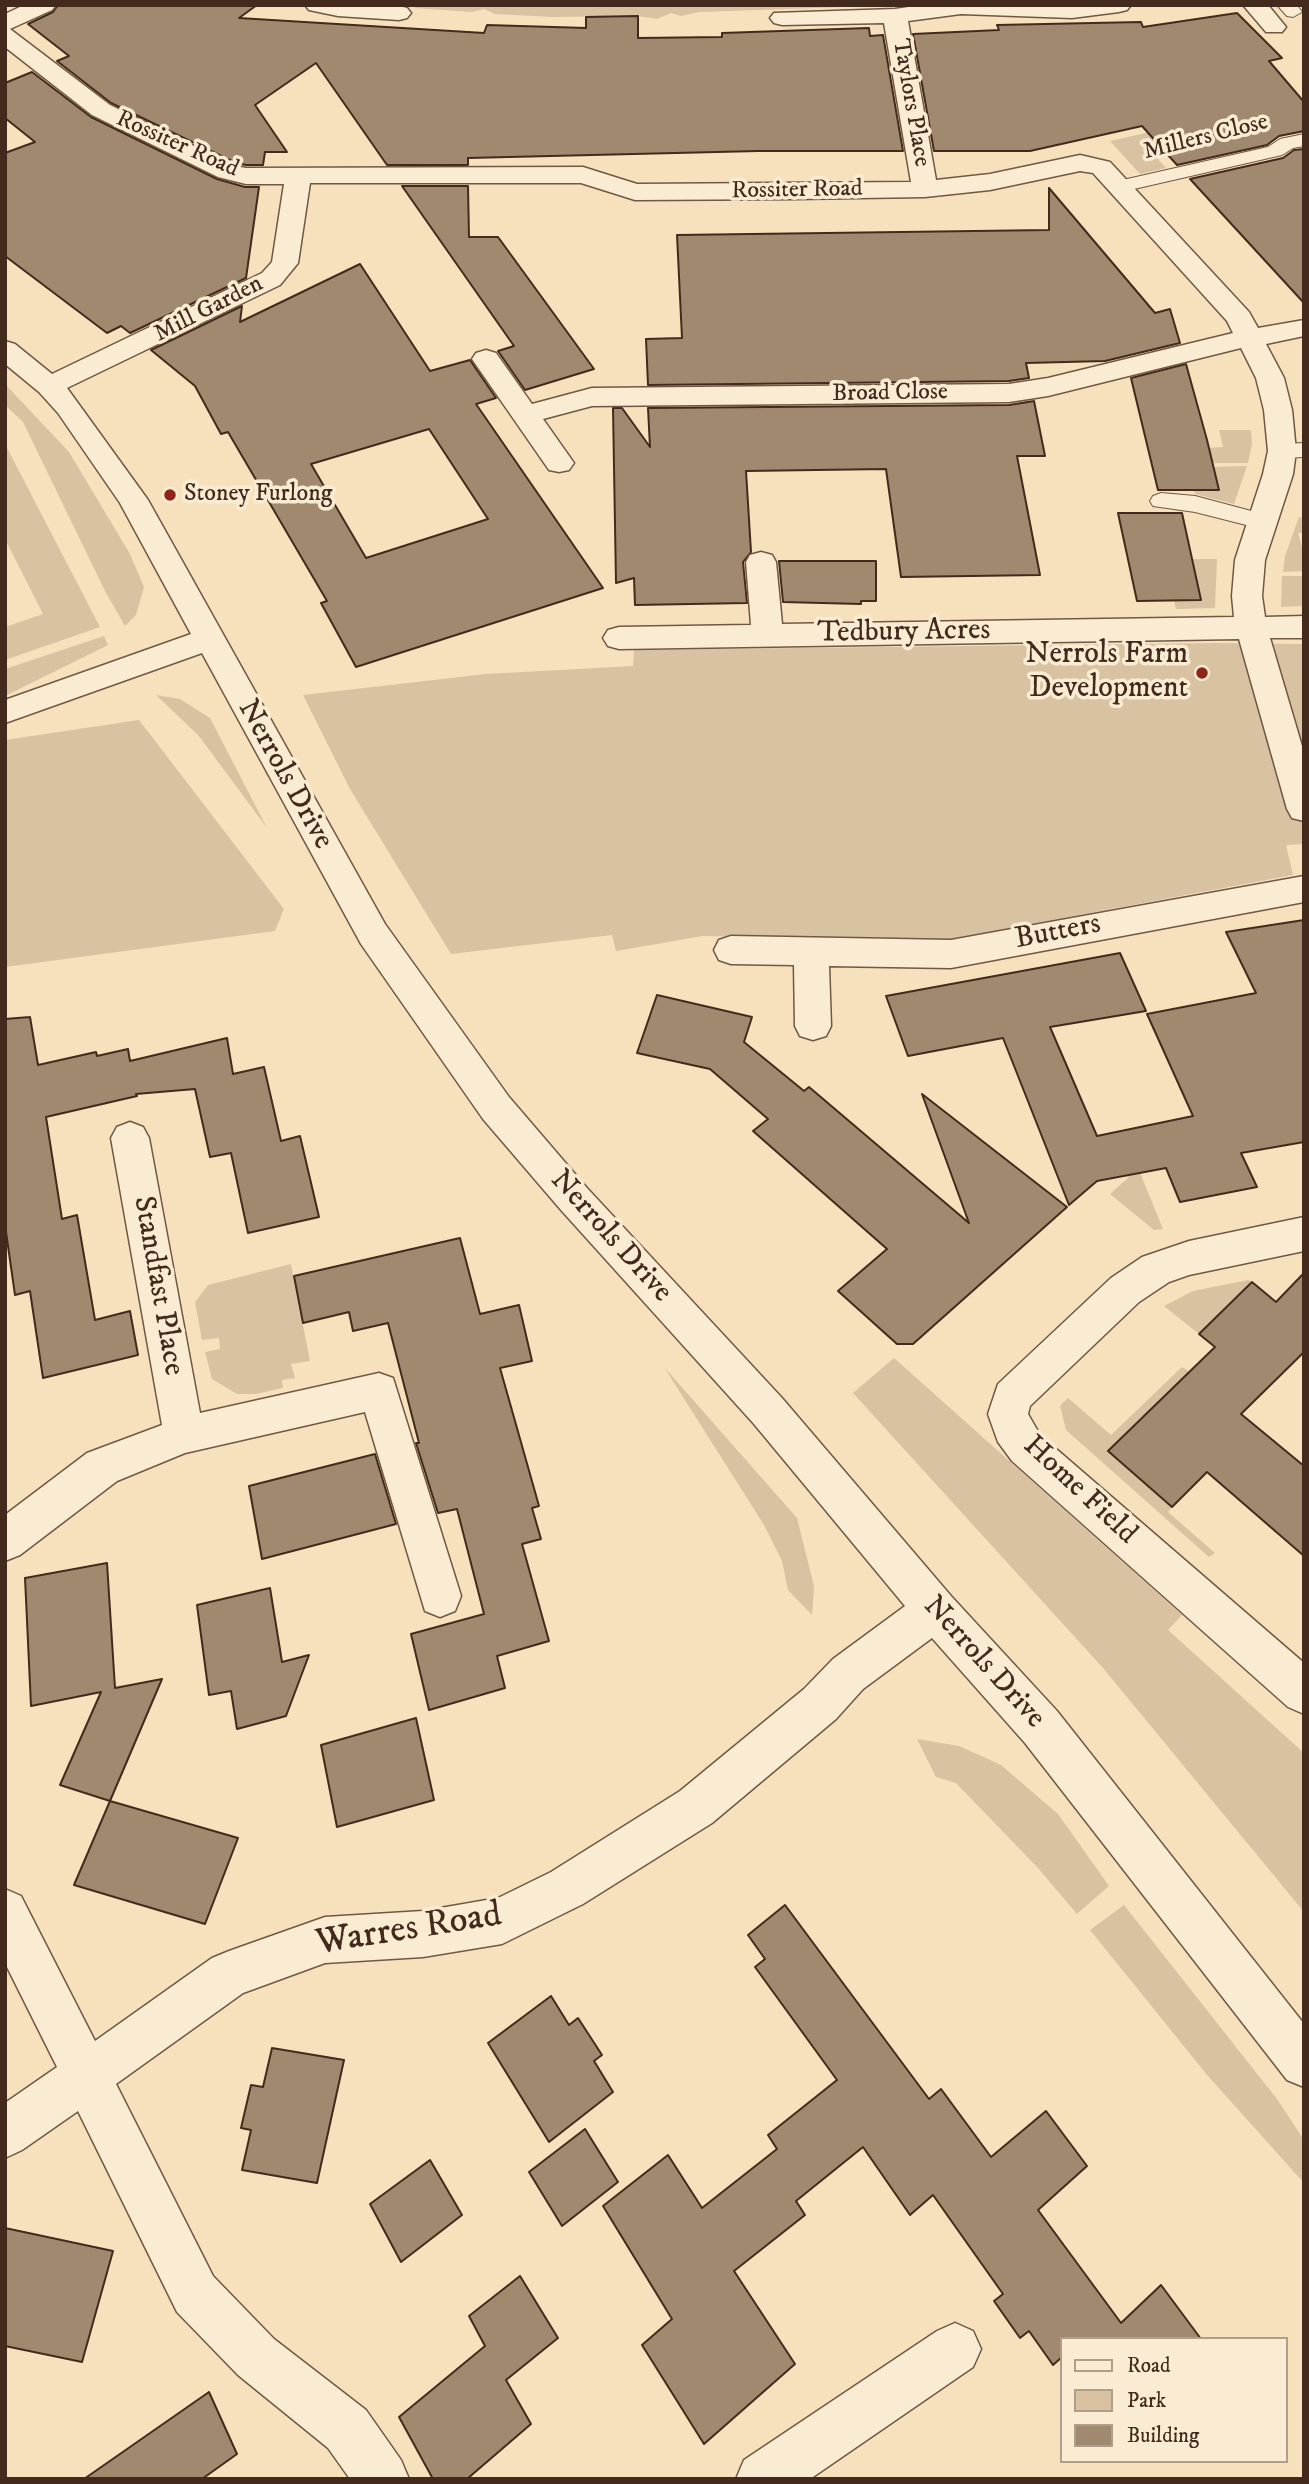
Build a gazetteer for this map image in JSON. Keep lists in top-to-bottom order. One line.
{"streets":{"street":["Taylors Place","Rossiter Road","Mill Garden","Broad Close","Tedbury Acres","Nerrols Drive","Butters","Standfast Place","Home Field","Warres Road"],"lane":["Millers Close"]},"crossings":[["Taylors Place","Rossiter Road"],["Millers Close","Rossiter Road"],["Rossiter Road","Mill Garden"],["Rossiter Road","Broad Close"],["Rossiter Road","Tedbury Acres"],["Mill Garden","Nerrols Drive"],["Nerrols Drive","Warres Road"]],"places":["Stoney Furlong","Nerrols Farm Development"],"legend":["Road","Park","Building"]}
